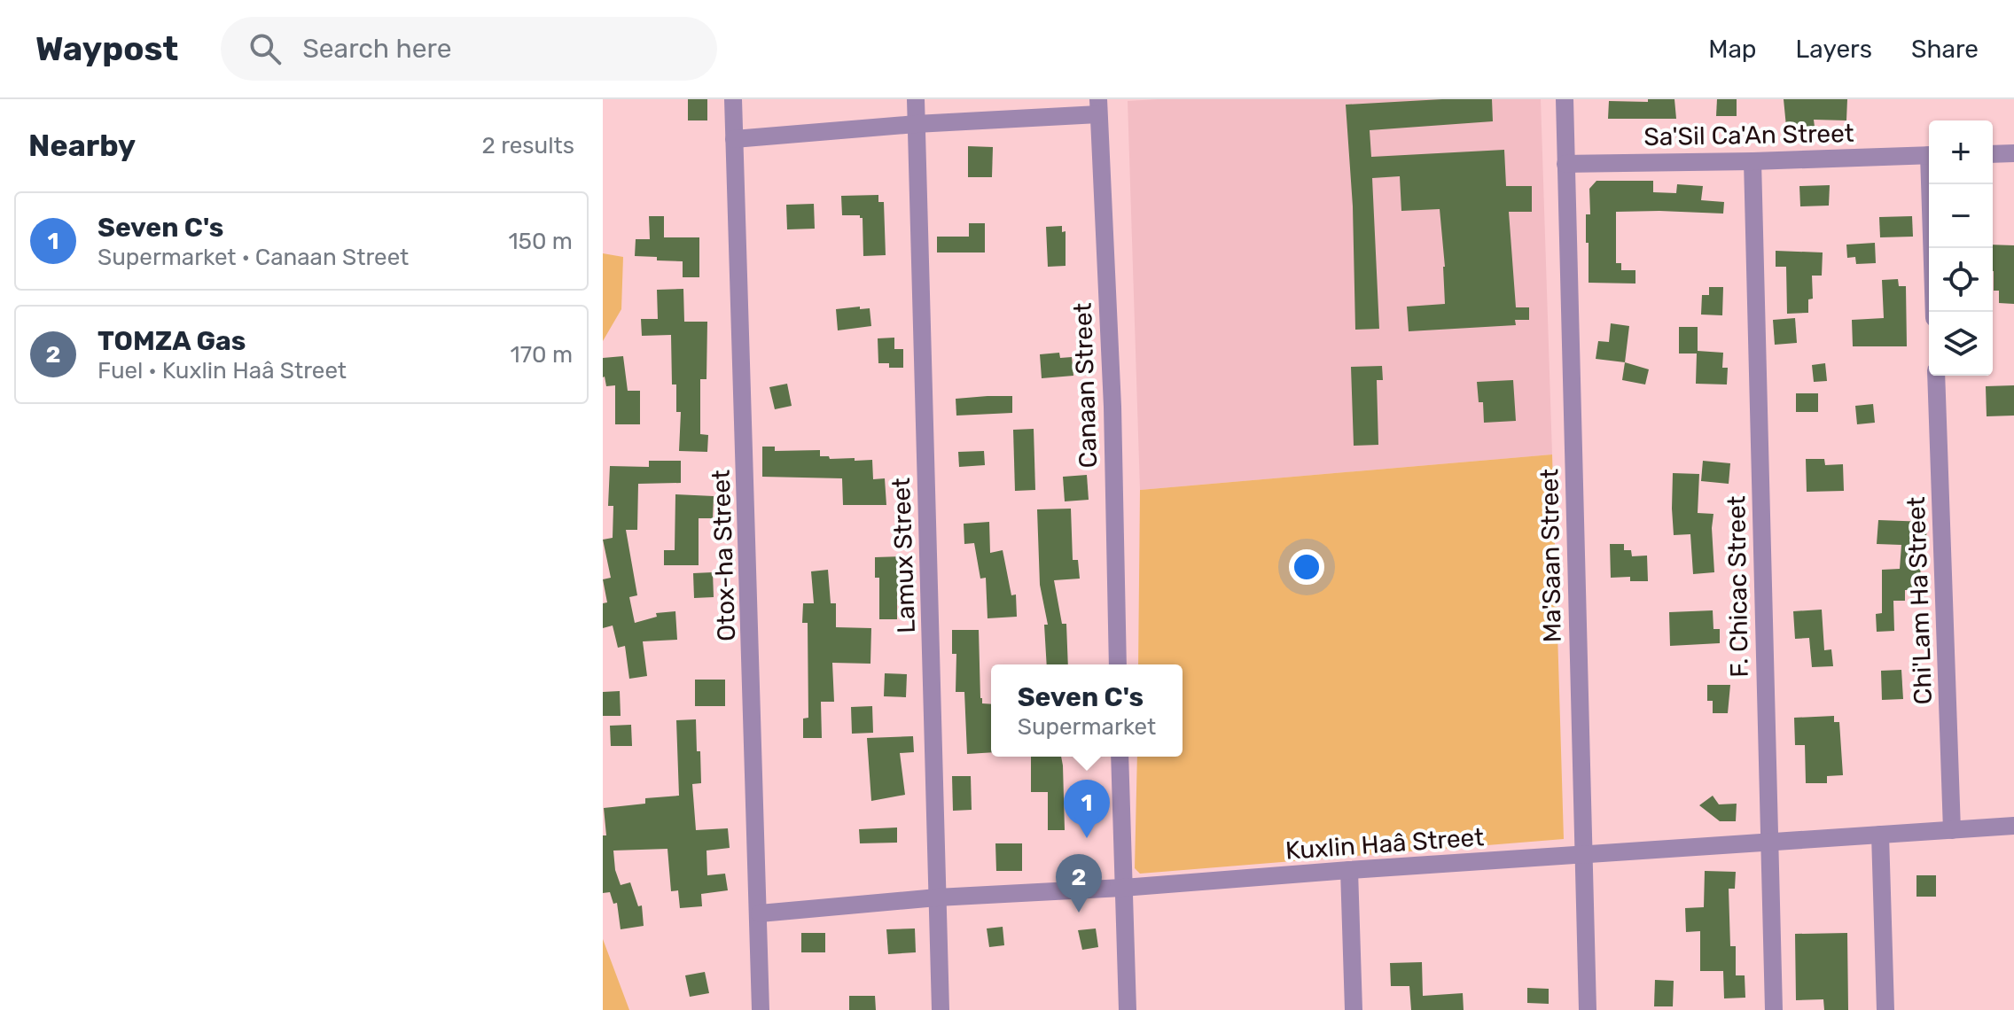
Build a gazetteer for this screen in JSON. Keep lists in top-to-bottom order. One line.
{"streets":{"street":["Sa'Sil Ca'An Street","Canaan Street","Otox-ha Street","Lamux Street","Ma'Saan Street","F. Chicac Street","Chi'Lam Ha Street","Kuxlin Haâ Street"]},"crossings":[["Sa'Sil Ca'An Street","Ma'Saan Street"],["Sa'Sil Ca'An Street","F. Chicac Street"],["Otox-ha Street","Kuxlin Haâ Street"],["Lamux Street","Kuxlin Haâ Street"],["Ma'Saan Street","Kuxlin Haâ Street"],["F. Chicac Street","Kuxlin Haâ Street"],["Chi'Lam Ha Street","Kuxlin Haâ Street"]],"page":{"header":"Waypost","search":"Search here","nav":["Map","Layers","Share"],"heading":["Nearby","2 results"],"map_buttons":["+","−"],"list":[{"mark":"1","name":"Seven C's","note":"Supermarket · Canaan Street","value":"150 m"},{"mark":"2","name":"TOMZA Gas","note":"Fuel · Kuxlin Haâ Street","value":"170 m"}],"popup":["Seven C's","Supermarket"],"pins":["1","2"]}}
